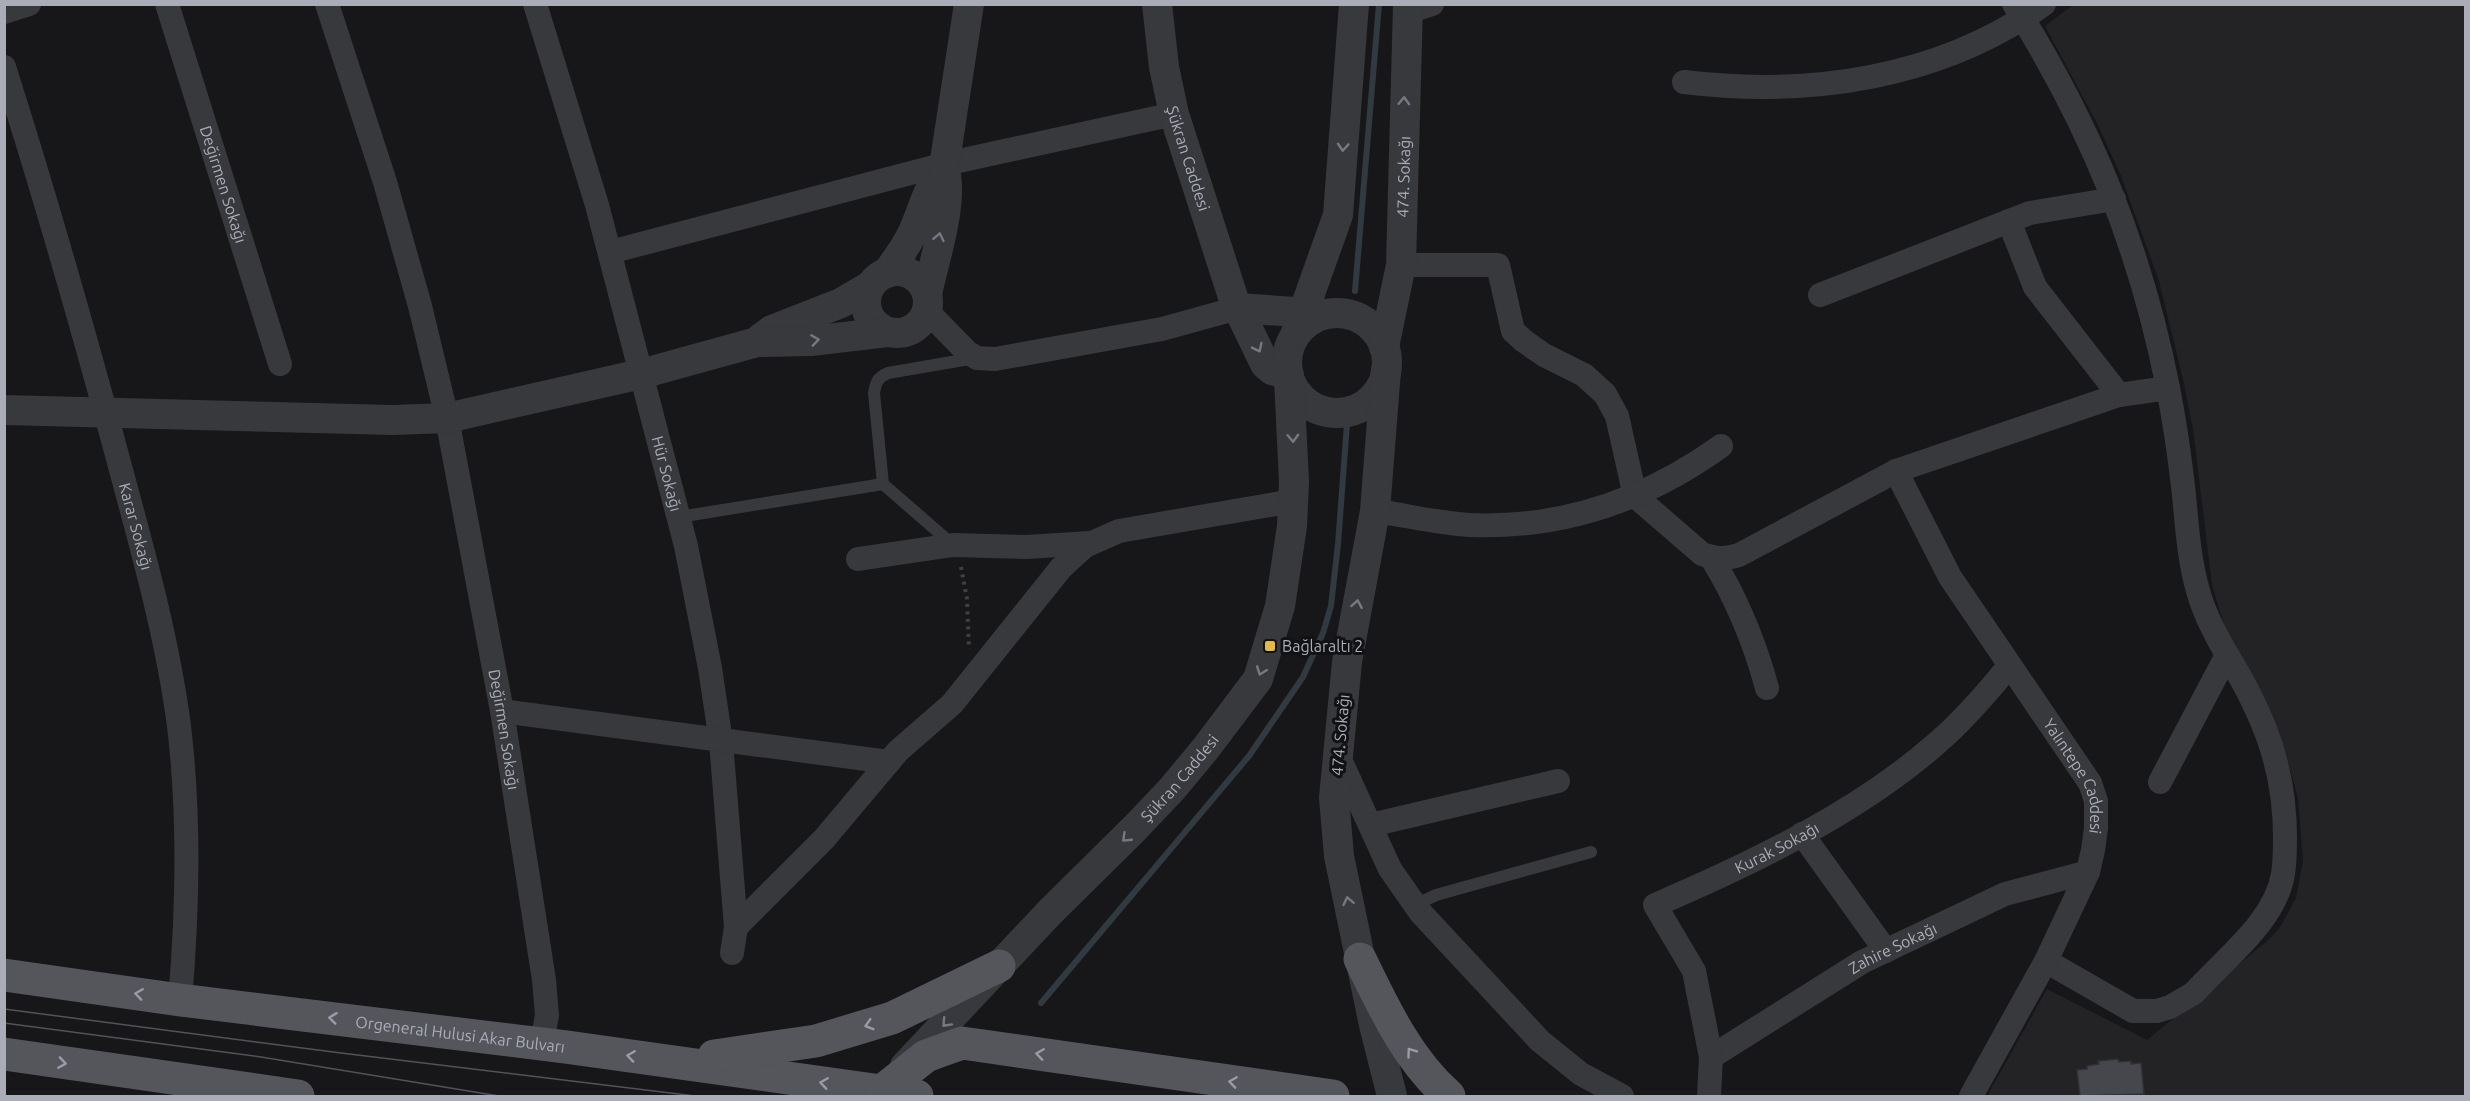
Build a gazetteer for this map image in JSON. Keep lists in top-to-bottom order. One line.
{"streets":{"main road":["Orgeneral Hulusi Akar Bulvarı"],"street":["Şükran Caddesi","474. Sokağı","Değirmen Sokağı","Hür Sokağı","Karar Sokağı","Yalıntepe Caddesi","Kurak Sokağı","Zahire Sokağı"]},"crossings":[["Şükran Caddesi","474. Sokağı"],["Şükran Caddesi","Orgeneral Hulusi Akar Bulvarı"],["Değirmen Sokağı","Orgeneral Hulusi Akar Bulvarı"],["Karar Sokağı","Orgeneral Hulusi Akar Bulvarı"],["Yalıntepe Caddesi","Kurak Sokağı"],["Yalıntepe Caddesi","Zahire Sokağı"],["Kurak Sokağı","Zahire Sokağı"]],"places":{"transit":["Bağlaraltı 2"]}}
